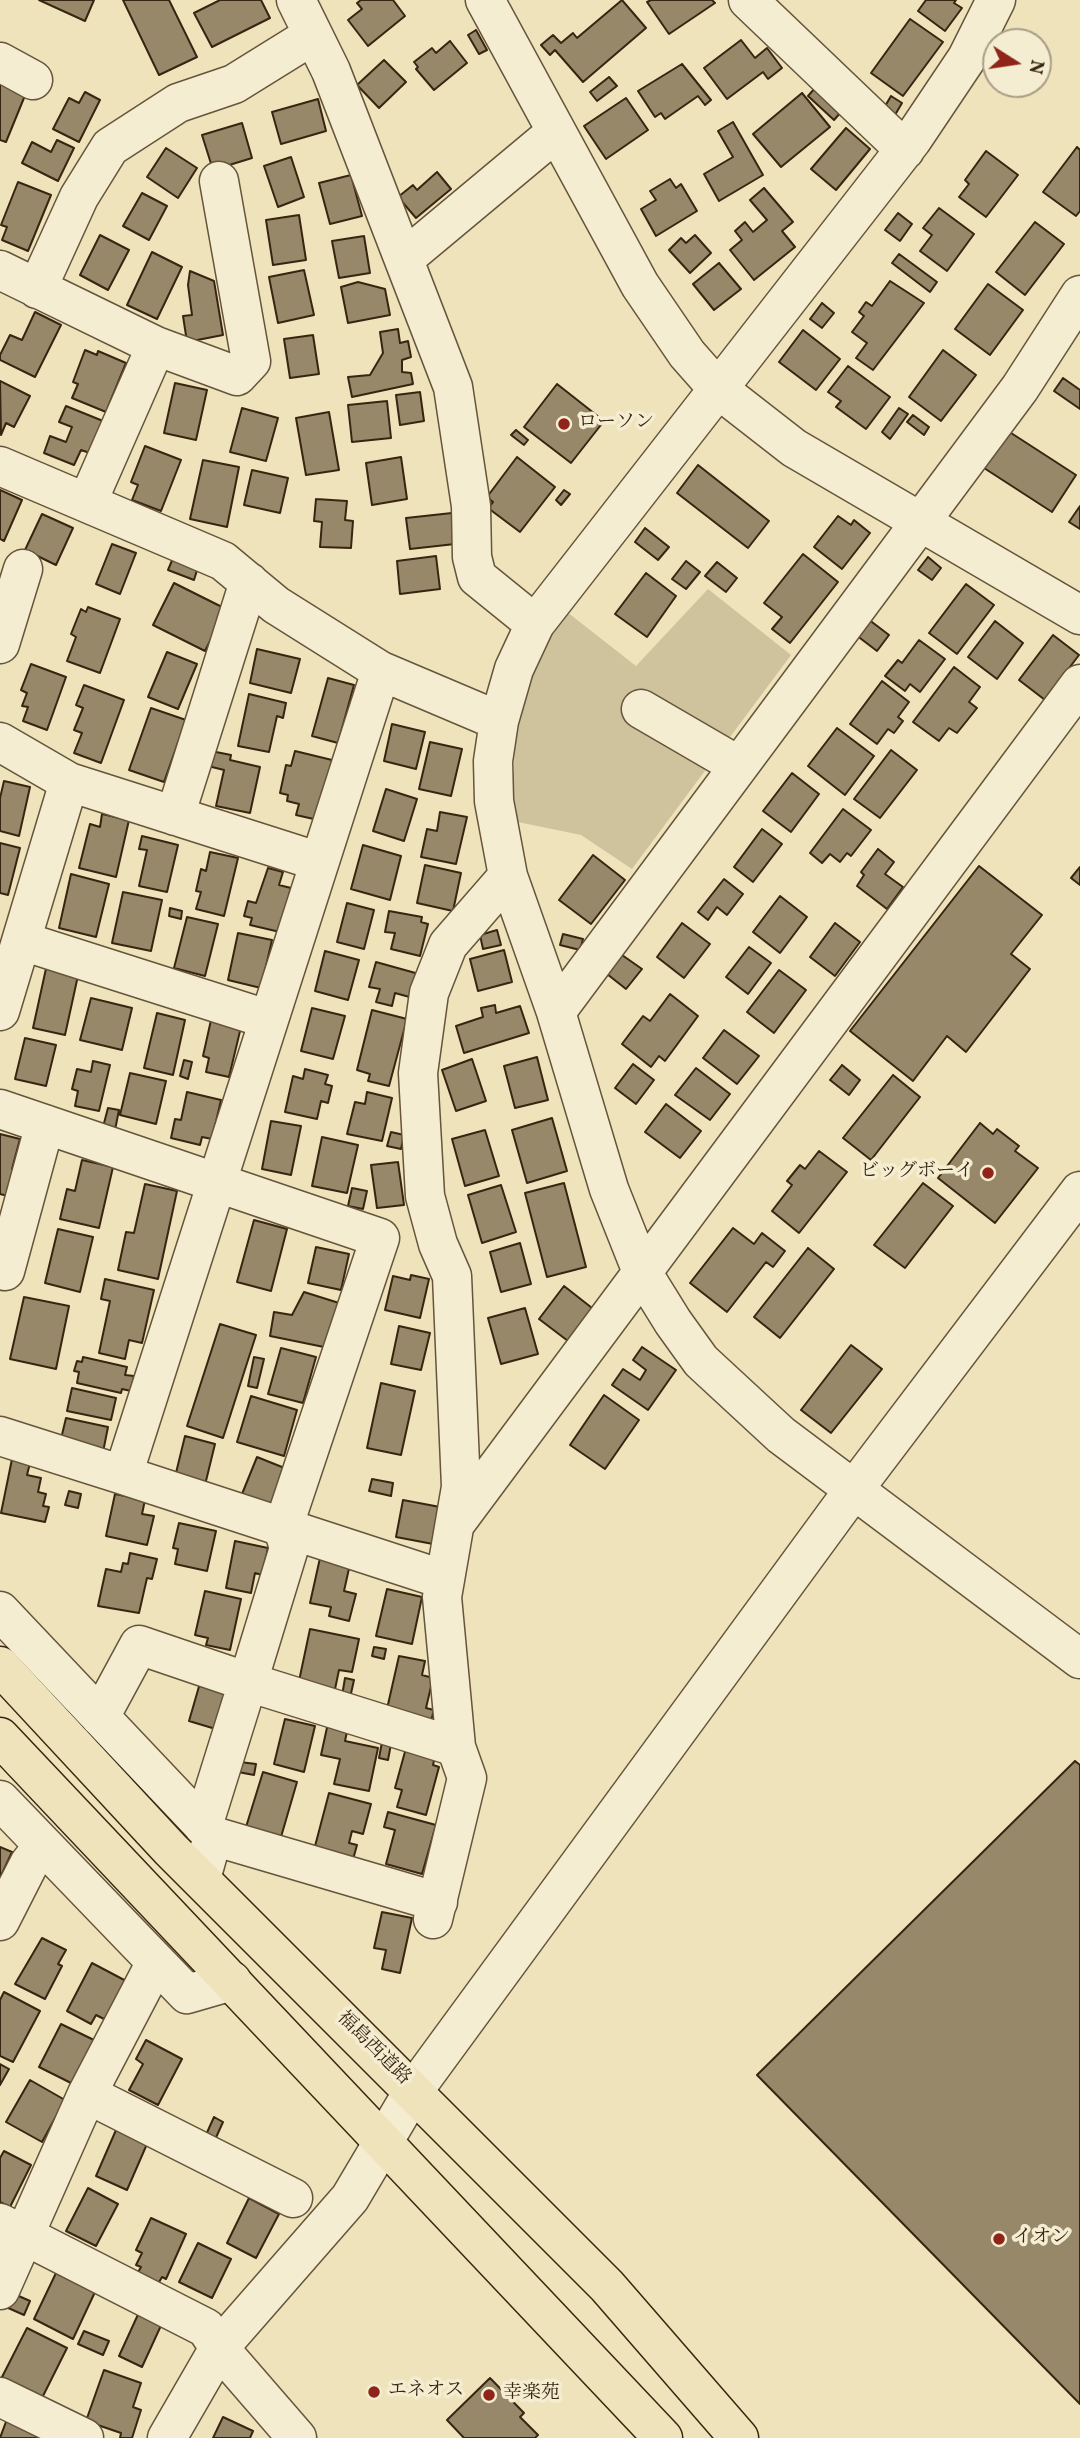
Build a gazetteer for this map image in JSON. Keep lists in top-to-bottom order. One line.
{"streets":{"highway":["福島西道路"]},"places":["ローソン","ビッグボーイ","イオン","エネオス","幸楽苑"],"north":"right"}
